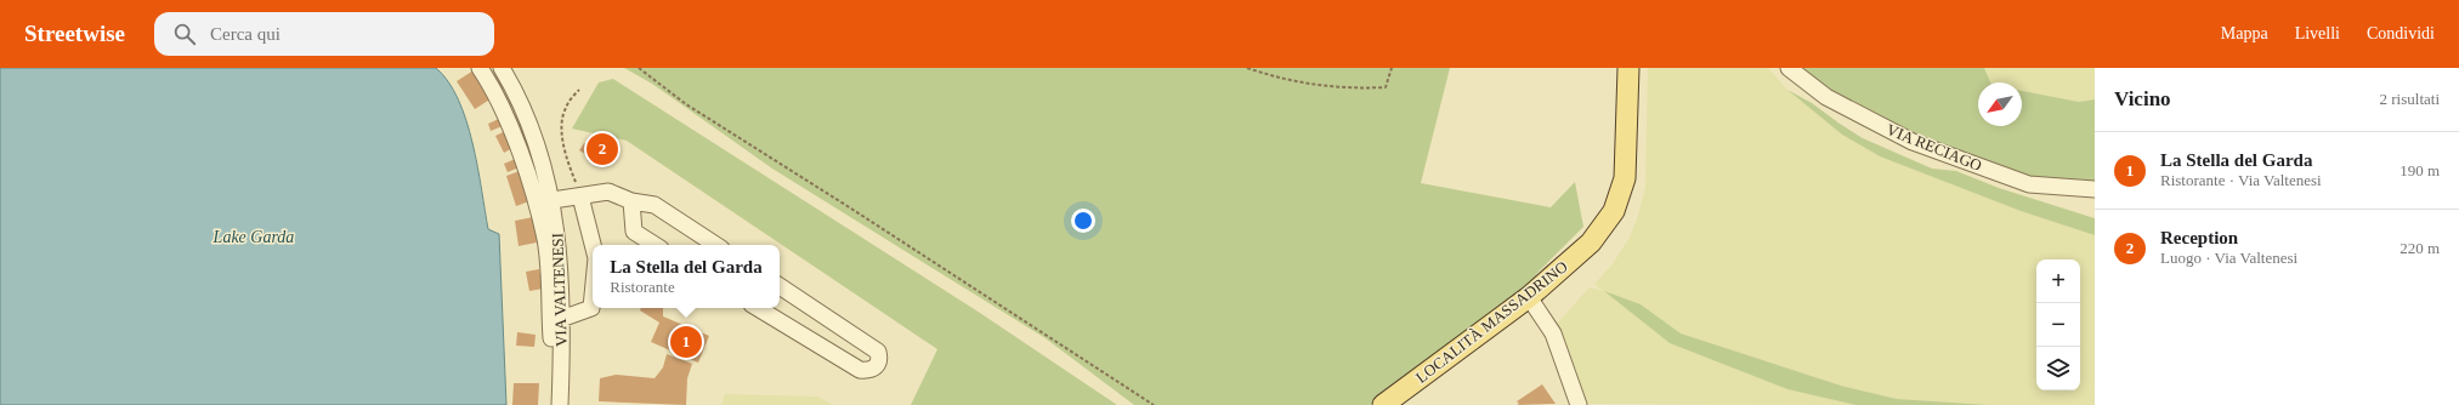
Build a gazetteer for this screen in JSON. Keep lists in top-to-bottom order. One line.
{"streets":{"main road":["LOCALITÀ MASSADRINO"],"street":["VIA RECIAGO","VIA VALTENESI"]},"water":["Lake Garda"],"north":"bottom left","page":{"header":"Streetwise","search":"Cerca qui","nav":["Mappa","Livelli","Condividi"],"heading":["Vicino","2 risultati"],"pins":["2","1"],"list":[{"mark":"1","name":"La Stella del Garda","note":"Ristorante · Via Valtenesi","value":"190 m"},{"mark":"2","name":"Reception","note":"Luogo · Via Valtenesi","value":"220 m"}],"popup":["La Stella del Garda","Ristorante"],"map_buttons":["+","−"]}}
